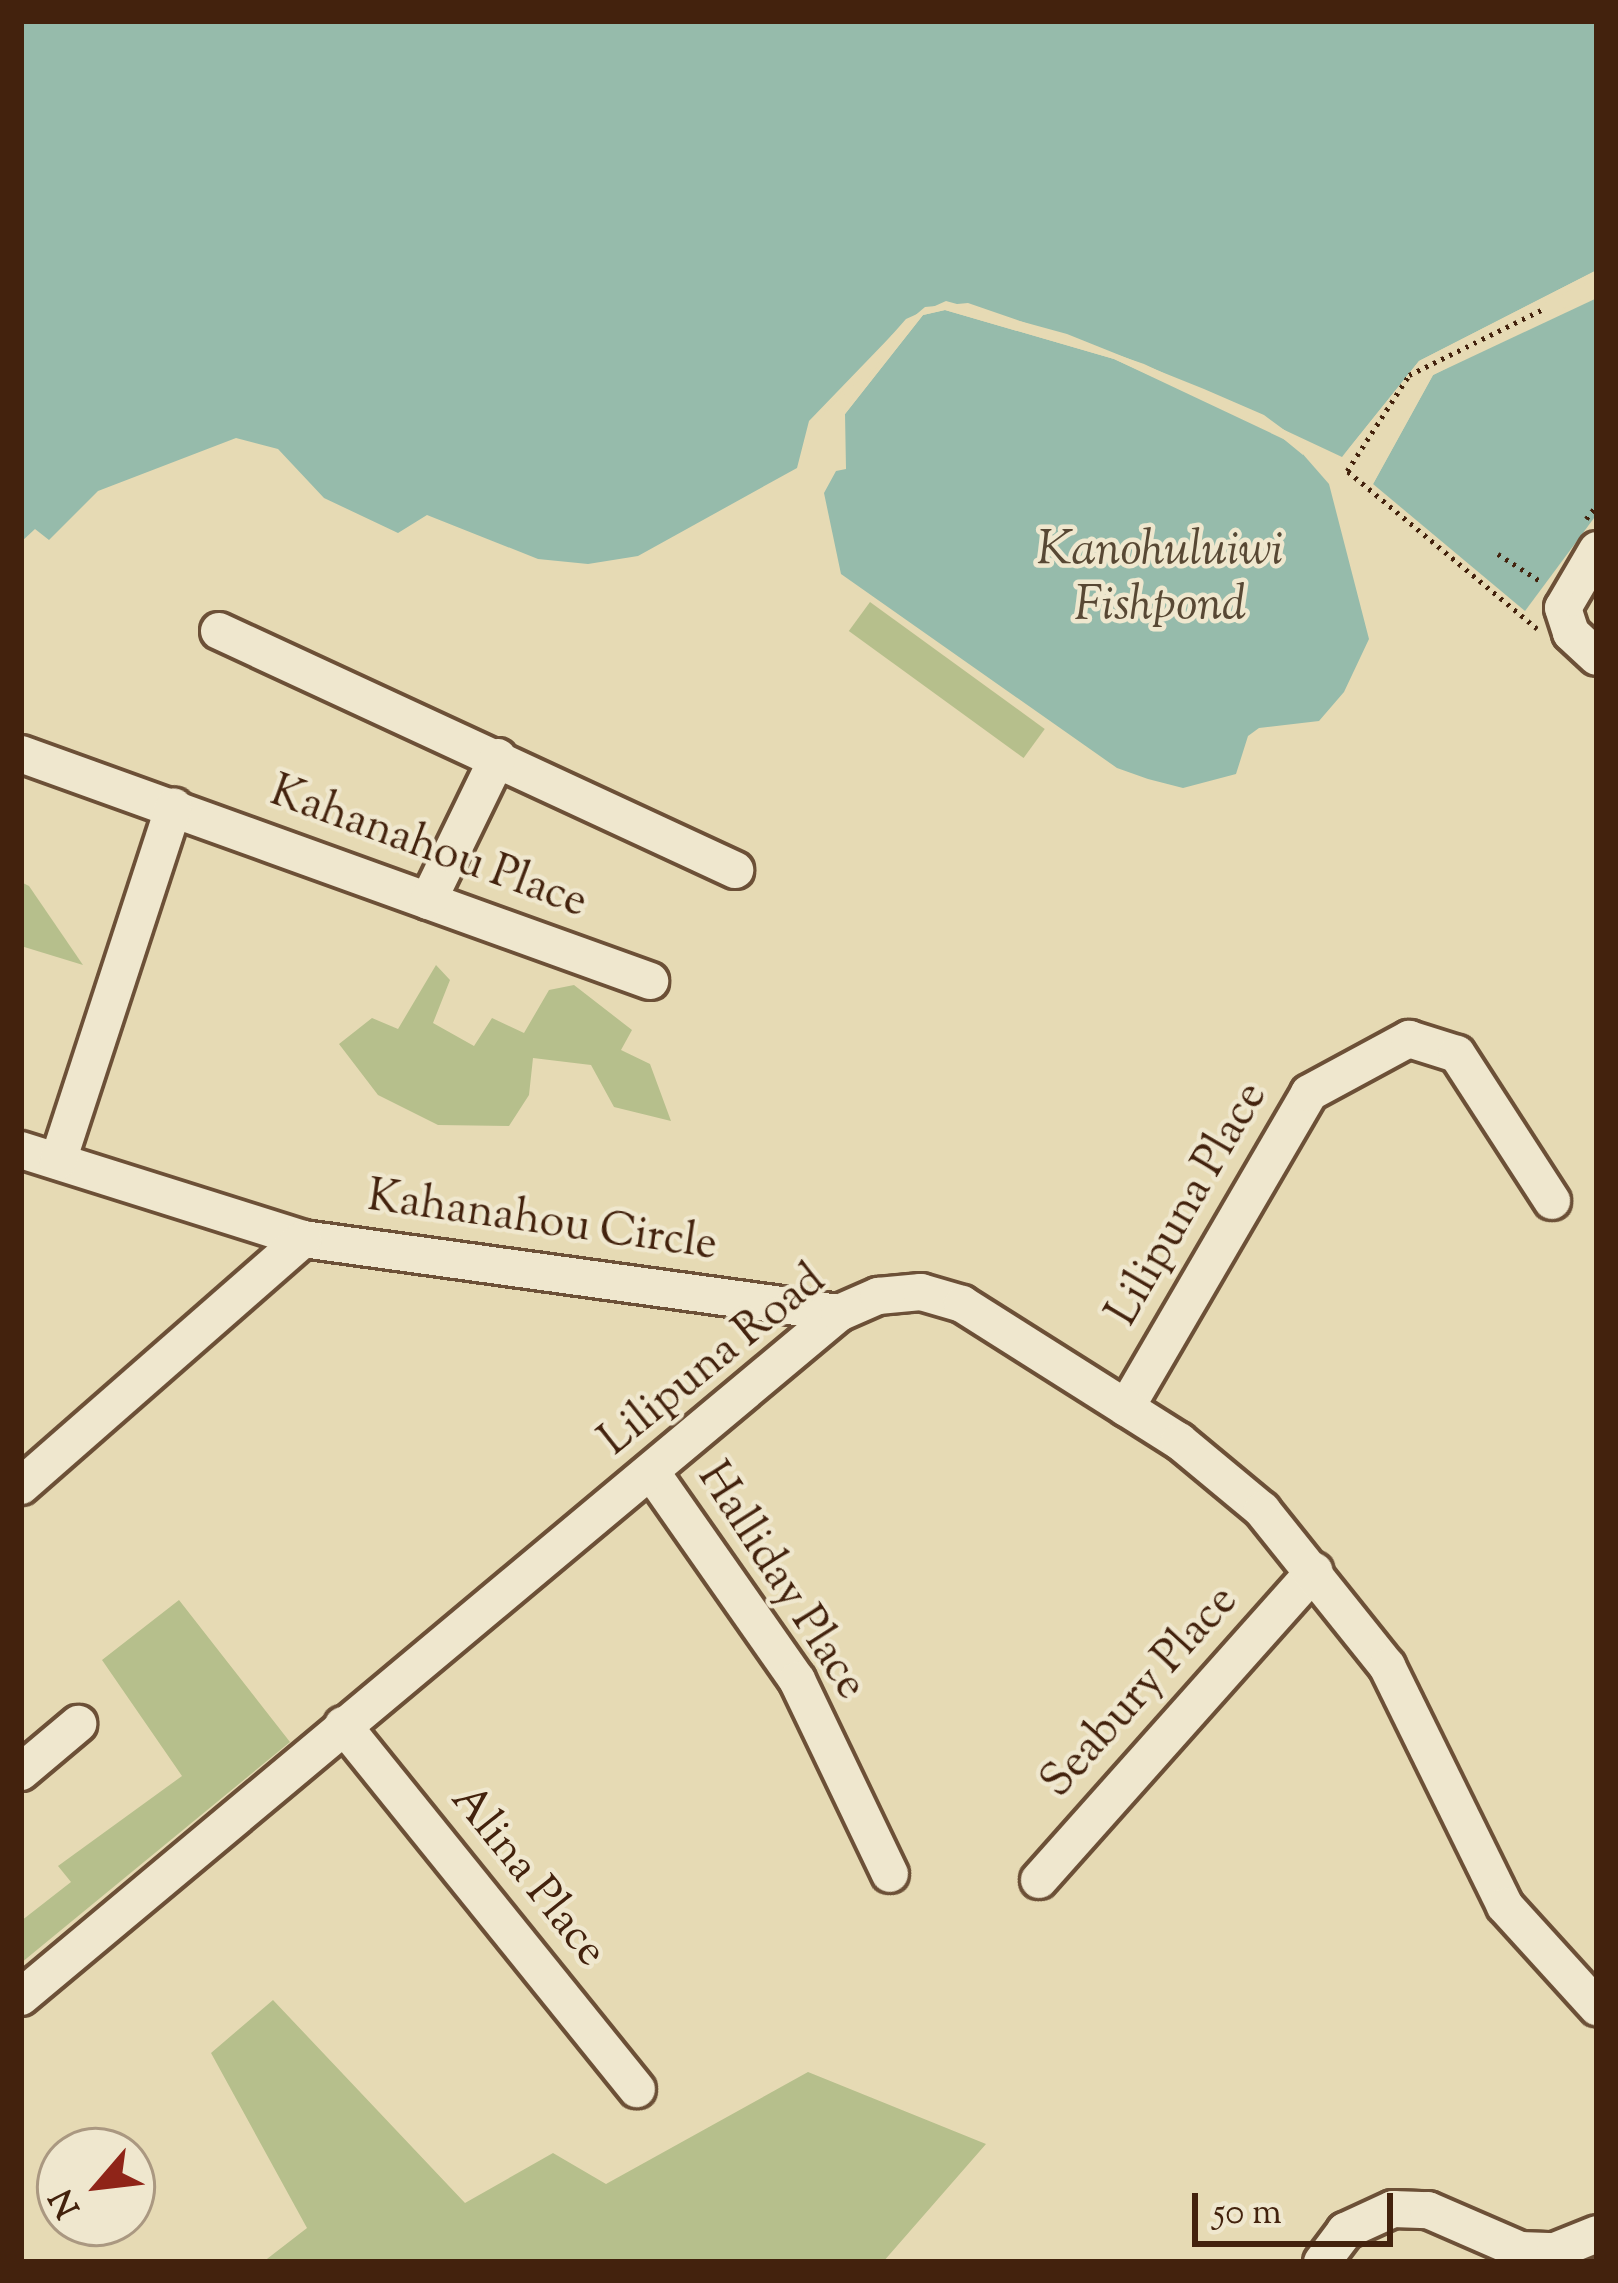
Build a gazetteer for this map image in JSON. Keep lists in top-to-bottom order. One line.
{"streets":{"street":["Kahanahou Place","Lilipuna Place","Kahanahou Circle","Lilipuna Road","Halliday Place","Seabury Place","Alina Place"]},"crossings":[["Lilipuna Place","Lilipuna Road"],["Kahanahou Circle","Lilipuna Road"],["Lilipuna Road","Halliday Place"],["Lilipuna Road","Seabury Place"],["Lilipuna Road","Alina Place"]],"water":["Kanohuluiwi Fishpond"],"scale_bar":"50 m","north":"bottom left"}
